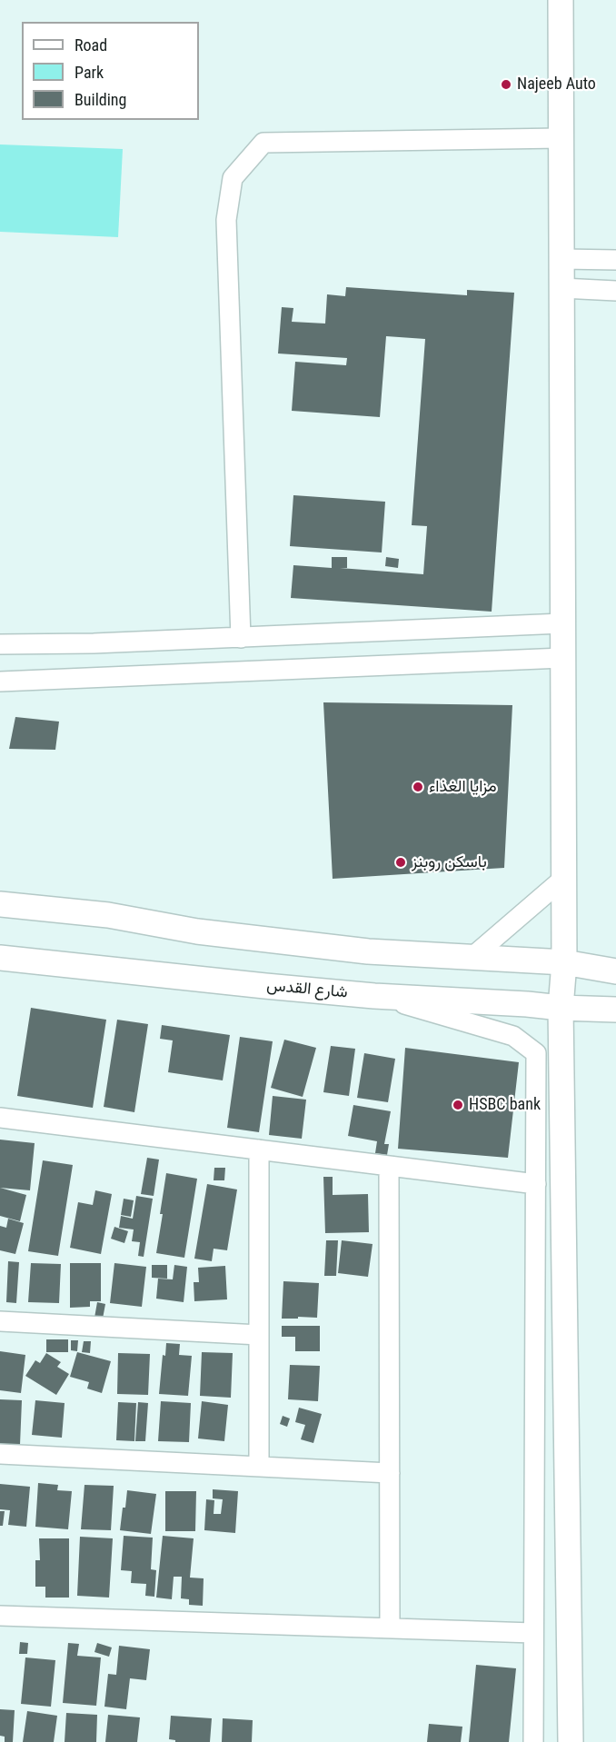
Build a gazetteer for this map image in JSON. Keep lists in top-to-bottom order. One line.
{"streets":{"main road":["شارع القدس"]},"places":["Najeeb Auto","مزايا الغذاء","باسكن روبنز","HSBC bank"],"legend":["Road","Park","Building"]}
